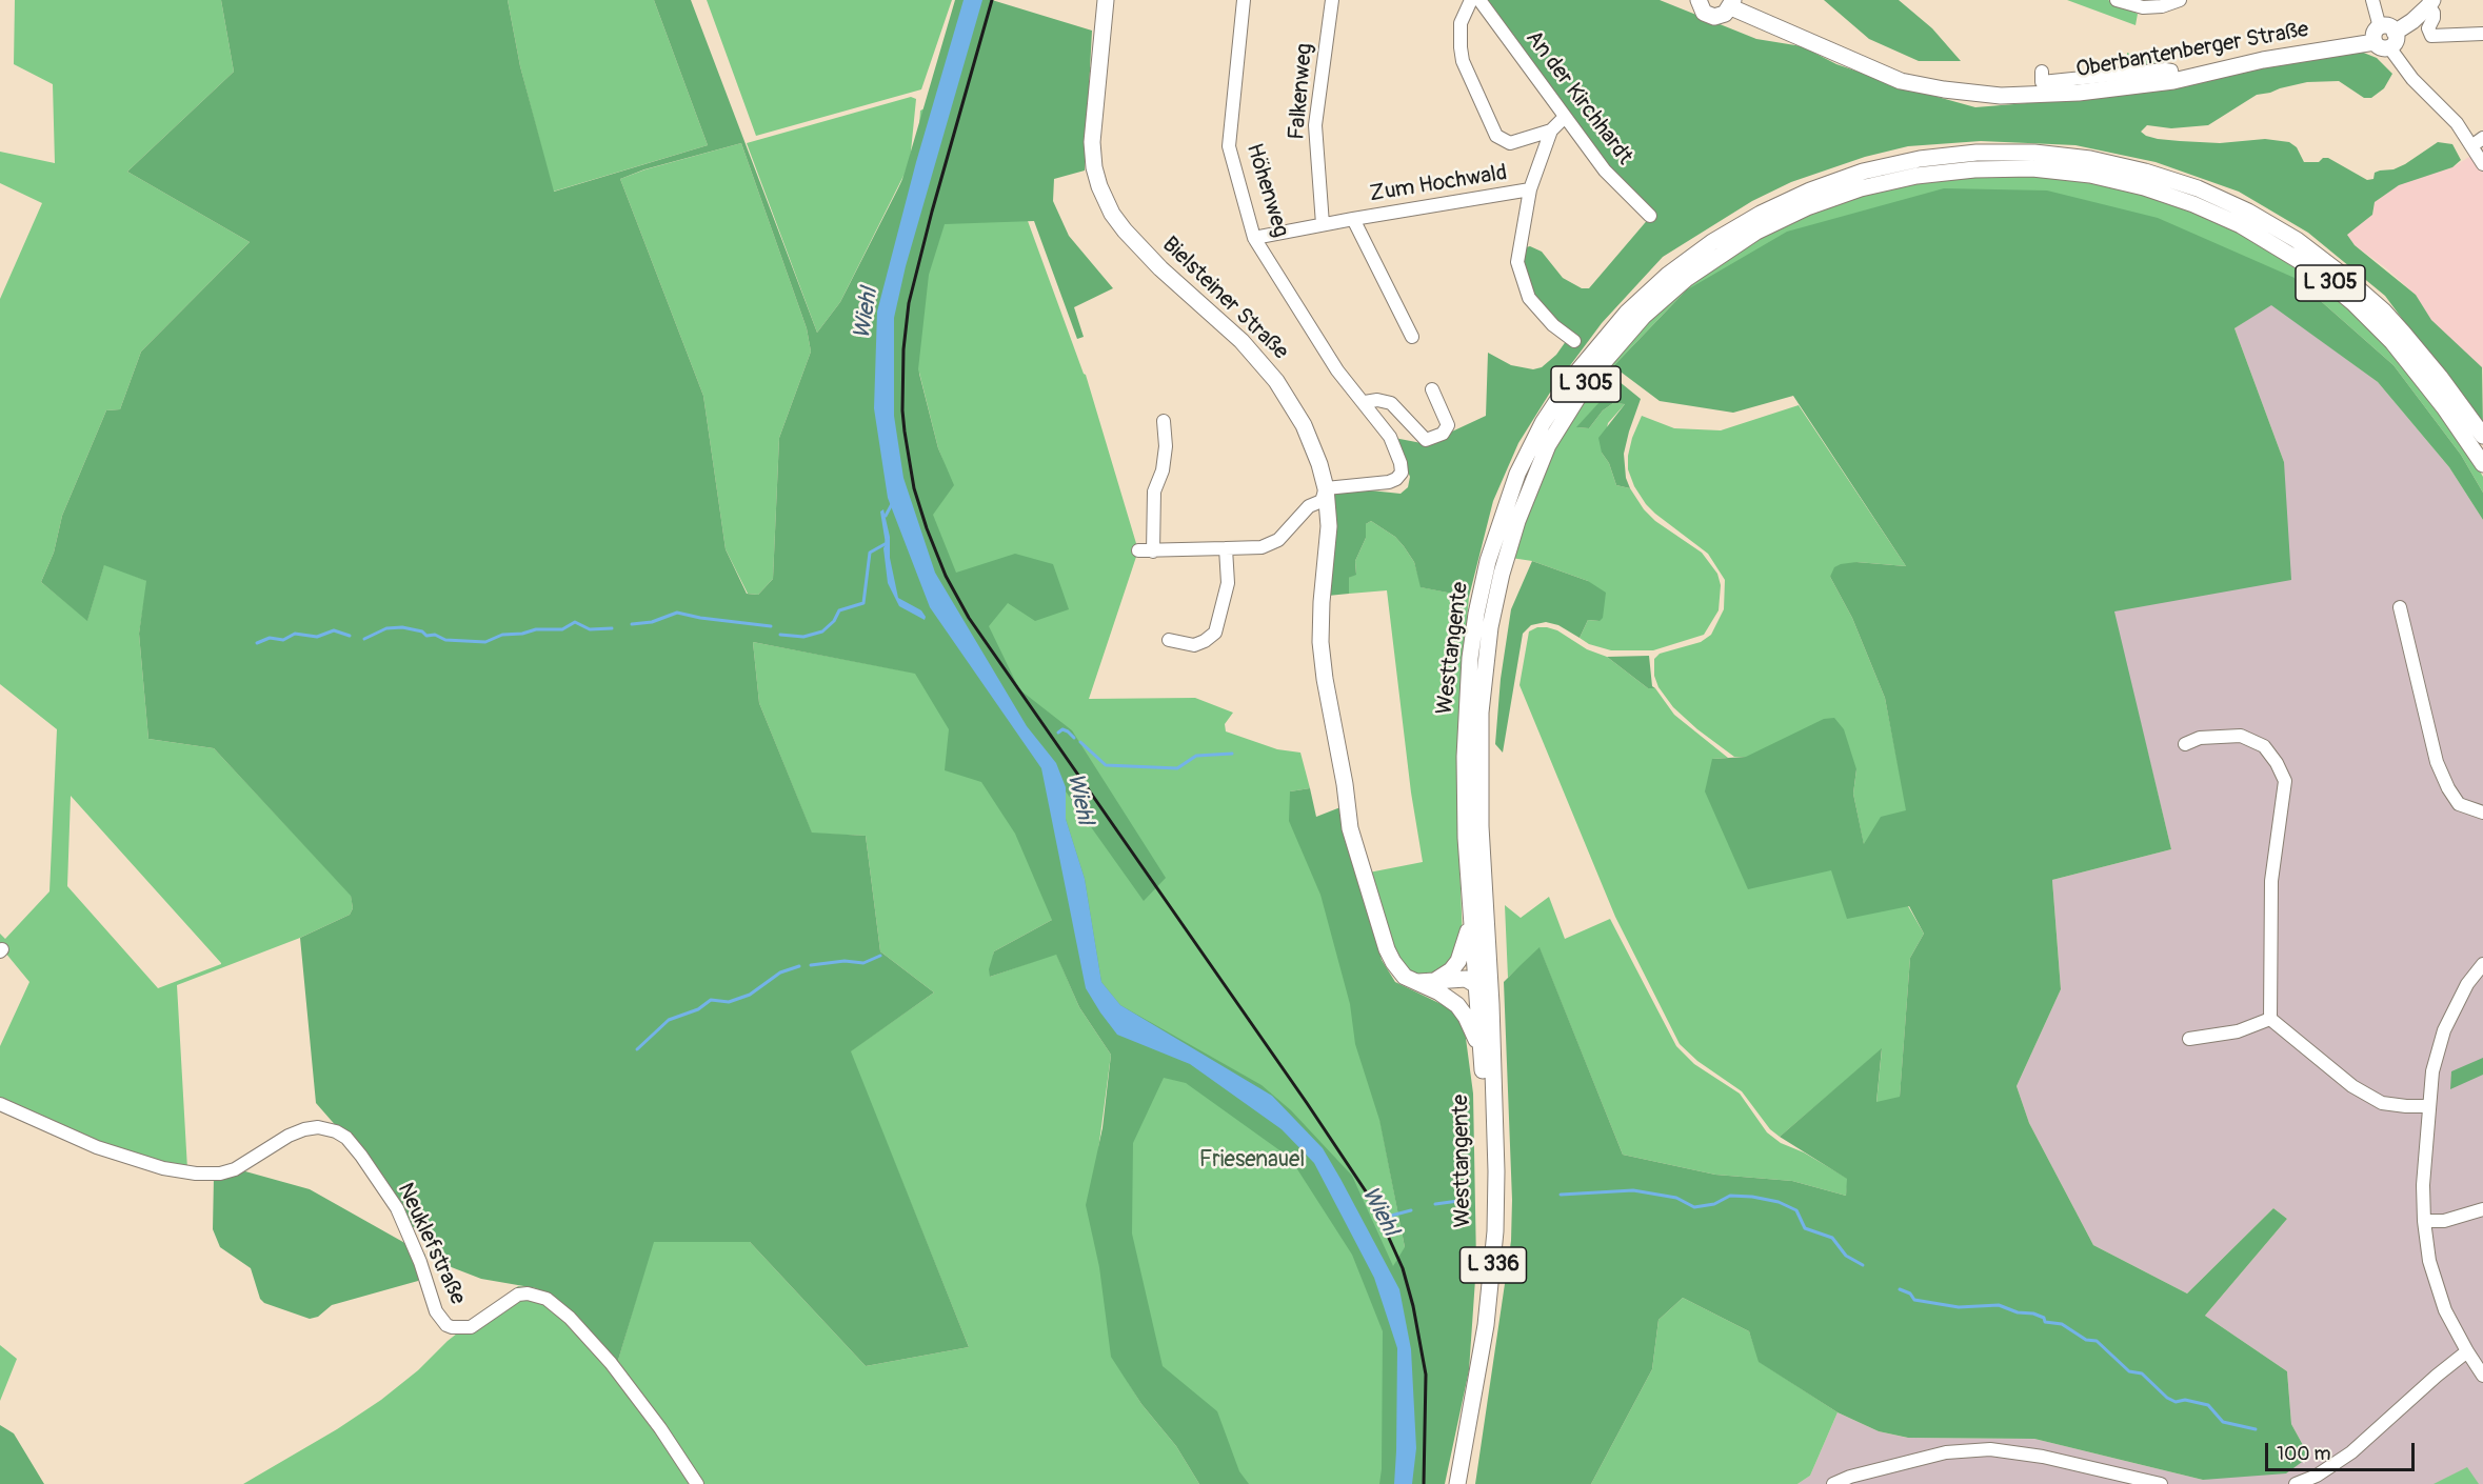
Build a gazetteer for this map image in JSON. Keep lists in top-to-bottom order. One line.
{"streets":{"main road":["Oberbantenberger Straße","L 305","Bielsteiner Straße","Westtangente","L 336"],"street":["Falkenweg","An der Kirchhardt","Zum Hochwald","Höhenweg","Neuklefstraße"]},"crossings":[["Falkenweg","Zum Hochwald"],["An der Kirchhardt","Zum Hochwald"],["Zum Hochwald","Höhenweg"],["Höhenweg","Bielsteiner Straße"],["L 305","Bielsteiner Straße"],["L 305","Westtangente"],["L 305","L 336"],["Bielsteiner Straße","L 336"],["Westtangente","L 336"]],"water":["Wiehl"],"parks":["Friesenauel"],"scale_bar":"100 m"}
